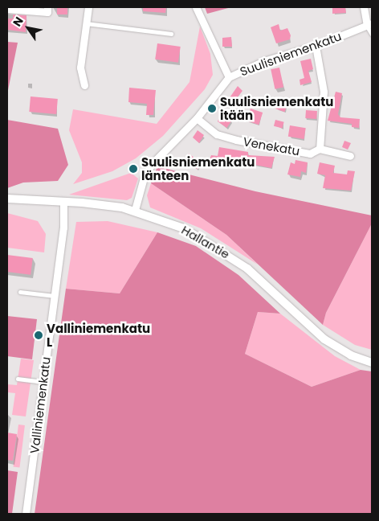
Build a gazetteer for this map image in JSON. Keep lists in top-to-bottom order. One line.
{"streets":{"street":["Suulisniemenkatu","Venekatu","Hallantie","Valliniemenkatu"]},"crossings":[["Suulisniemenkatu","Venekatu"],["Suulisniemenkatu","Hallantie"],["Hallantie","Valliniemenkatu"]],"places":["Suulisniemenkatu itään","Suulisniemenkatu länteen","Valliniemenkatu L"],"north":"top left"}
